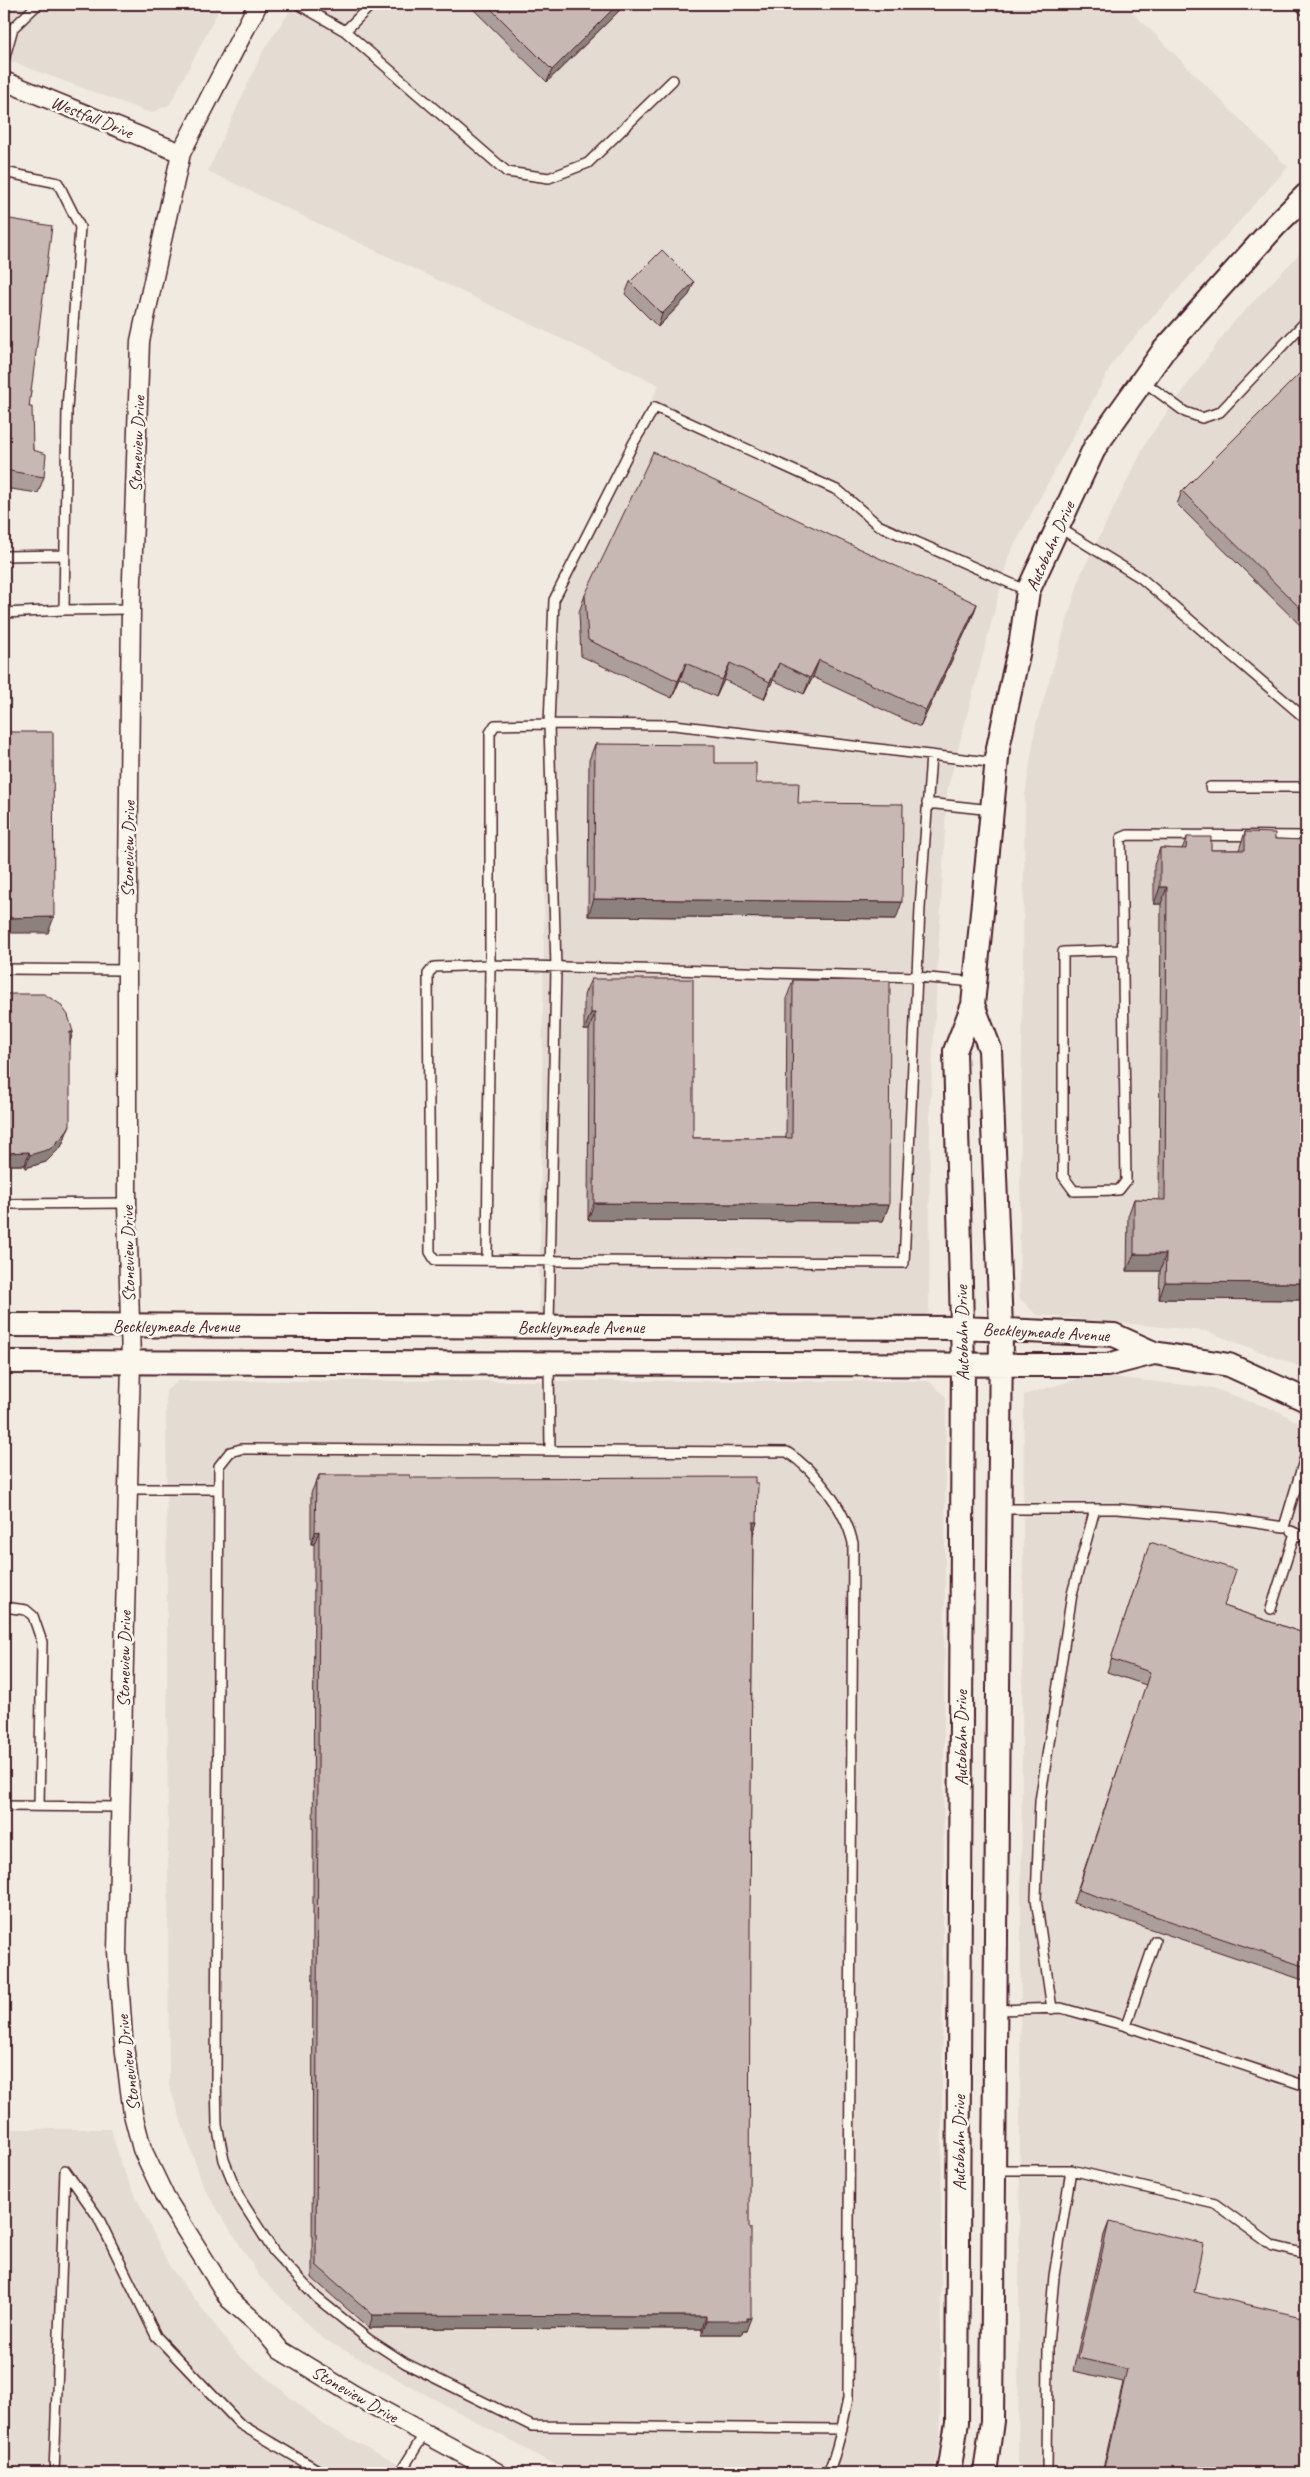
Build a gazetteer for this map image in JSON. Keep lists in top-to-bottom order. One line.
{"streets":{"street":["Westfall Drive","Stoneview Drive","Autobahn Drive","Beckleymeade Avenue"]},"crossings":[["Westfall Drive","Stoneview Drive"],["Stoneview Drive","Beckleymeade Avenue"],["Autobahn Drive","Beckleymeade Avenue"]]}
